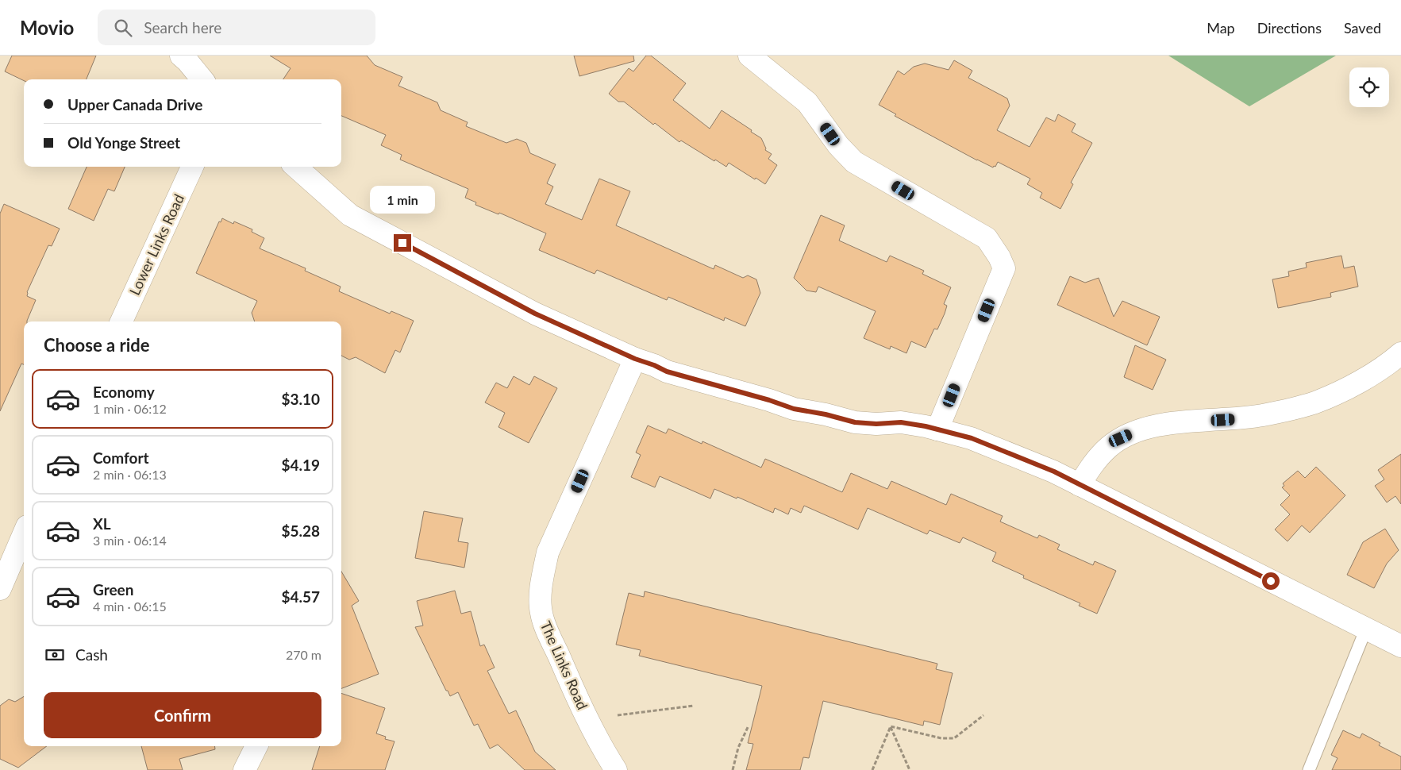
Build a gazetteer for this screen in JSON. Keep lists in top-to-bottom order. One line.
{"streets":{"street":["Lower Links Road","The Links Road"]},"page":{"header":"Movio","search":"Search here","nav":["Map","Directions","Saved"],"banner":["Upper Canada Drive","Old Yonge Street"],"bubble":"1 min","heading":"Choose a ride","list":[{"name":"Economy","note":"1 min · 06:12","value":"$3.10"},{"name":"Comfort","note":"2 min · 06:13","value":"$4.19"},{"name":"XL","note":"3 min · 06:14","value":"$5.28"},{"name":"Green","note":"4 min · 06:15","value":"$4.57"}],"pay":["Cash","270 m"],"buttons":"Confirm"}}
